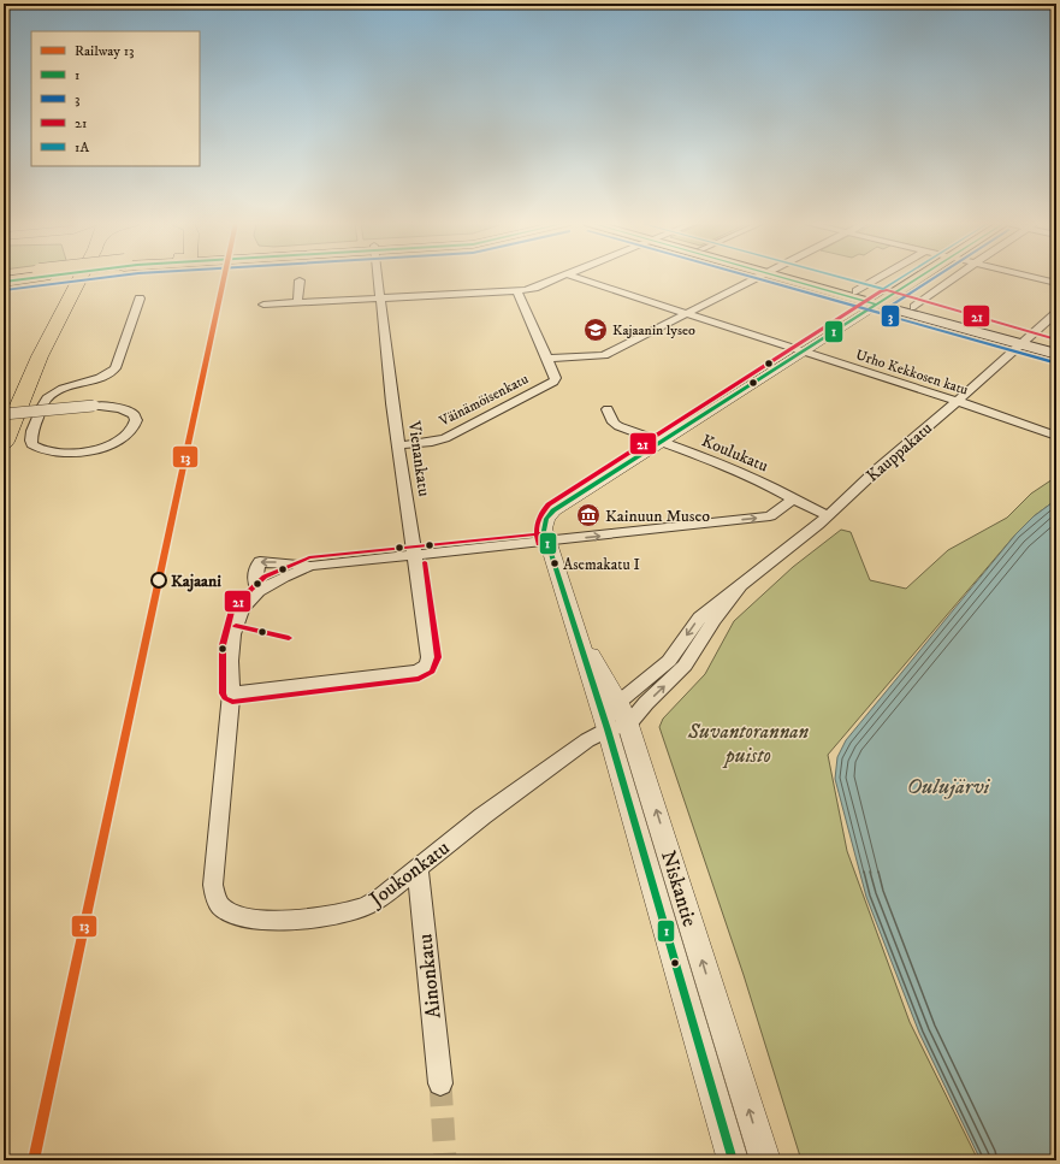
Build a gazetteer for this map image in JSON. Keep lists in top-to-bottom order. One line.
{"streets":{"street":["Urho Kekkosen katu","Väinämöisenkatu","Kauppakatu","Koulukatu","Vienankatu","Joukonkatu","Niskantie","Ainonkatu"]},"crossings":[["Urho Kekkosen katu","Kauppakatu"],["Urho Kekkosen katu","Niskantie"],["Väinämöisenkatu","Vienankatu"],["Kauppakatu","Koulukatu"],["Kauppakatu","Joukonkatu"],["Kauppakatu","Niskantie"],["Koulukatu","Niskantie"],["Vienankatu","Joukonkatu"],["Joukonkatu","Niskantie"],["Joukonkatu","Ainonkatu"]],"water":["Oulujärvi"],"parks":["Suvantorannan puisto"],"places":{"school or university":["Kajaanin lyseo"],"museum":["Kainuun Museo"],"other":["Asemakatu I","Kajaani"]},"lines":["rail line 13","transit line 1","transit line 3","transit line 1A","transit line 21"],"legend":["Railway 13","1","3","21","1A"]}
